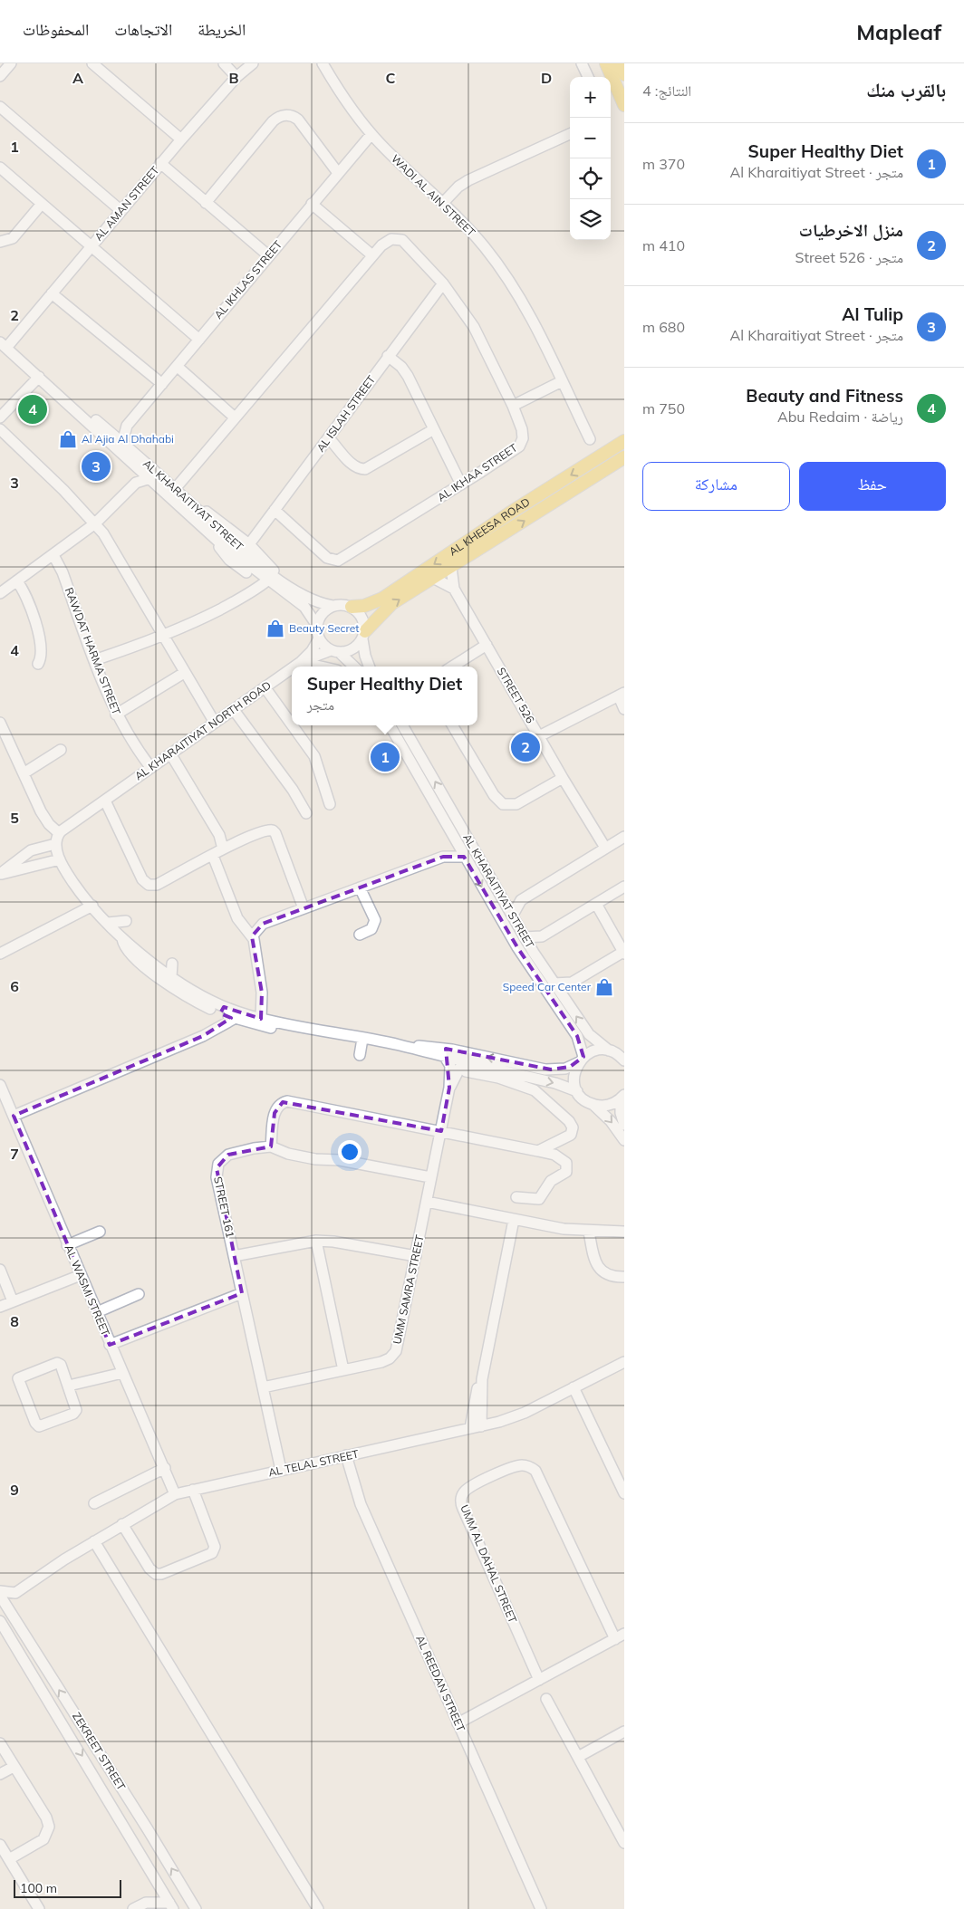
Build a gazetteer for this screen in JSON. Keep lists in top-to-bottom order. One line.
{"streets":{"main road":["AL KHEESA ROAD"],"street":["WADI AL AIN STREET","AL AMAN STREET","AL IKHLAS STREET","AL ISLAH STREET","AL IKHAA STREET","AL KHARAITIYAT STREET","RAWDAT HARMA STREET","STREET 526","AL KHARAITIYAT NORTH ROAD","STREET 161","UMM SAMRA STREET","AL WASMI STREET","AL TELAL STREET","UMM AL DAHAL STREET","AL REEDAN STREET","ZEKREET STREET"]},"crossings":[["WADI AL AIN STREET","AL IKHLAS STREET"],["AL AMAN STREET","AL KHARAITIYAT STREET"],["AL IKHLAS STREET","AL KHARAITIYAT STREET"],["AL ISLAH STREET","AL IKHAA STREET"],["AL IKHAA STREET","AL KHARAITIYAT STREET"],["AL KHARAITIYAT STREET","AL KHEESA ROAD"],["AL KHARAITIYAT STREET","AL KHARAITIYAT NORTH ROAD"],["AL KHEESA ROAD","STREET 526"],["AL KHEESA ROAD","AL KHARAITIYAT NORTH ROAD"],["RAWDAT HARMA STREET","AL KHARAITIYAT NORTH ROAD"],["STREET 161","UMM SAMRA STREET"],["AL WASMI STREET","AL TELAL STREET"],["AL TELAL STREET","AL REEDAN STREET"]],"places":{"shop":["Al Ajia Al Dhahabi","Beauty Secret","Speed Car Center"]},"scale_bar":"100 m","page":{"header":"Mapleaf","nav":["الخريطة","الاتجاهات","المحفوظات"],"heading":["بالقرب منك","النتائج: 4"],"map_buttons":["+","−"],"list":[{"mark":"1","name":"Super Healthy Diet","note":"متجر · Al Kharaitiyat Street","value":"370 m"},{"mark":"2","name":"منزل الاخرطيات","note":"متجر · Street 526","value":"410 m"},{"mark":"3","name":"Al Tulip","note":"متجر · Al Kharaitiyat Street","value":"680 m"},{"mark":"4","name":"Beauty and Fitness","note":"رياضة · Abu Redaim","value":"750 m"}],"pins":["4","3","2","1"],"buttons":["حفظ","مشاركة"],"popup":["Super Healthy Diet","متجر"],"scale":"100 m"},"grid":{"columns":["A","B","C","D"],"rows":["1","2","3","4","5","6","7","8","9"]}}
